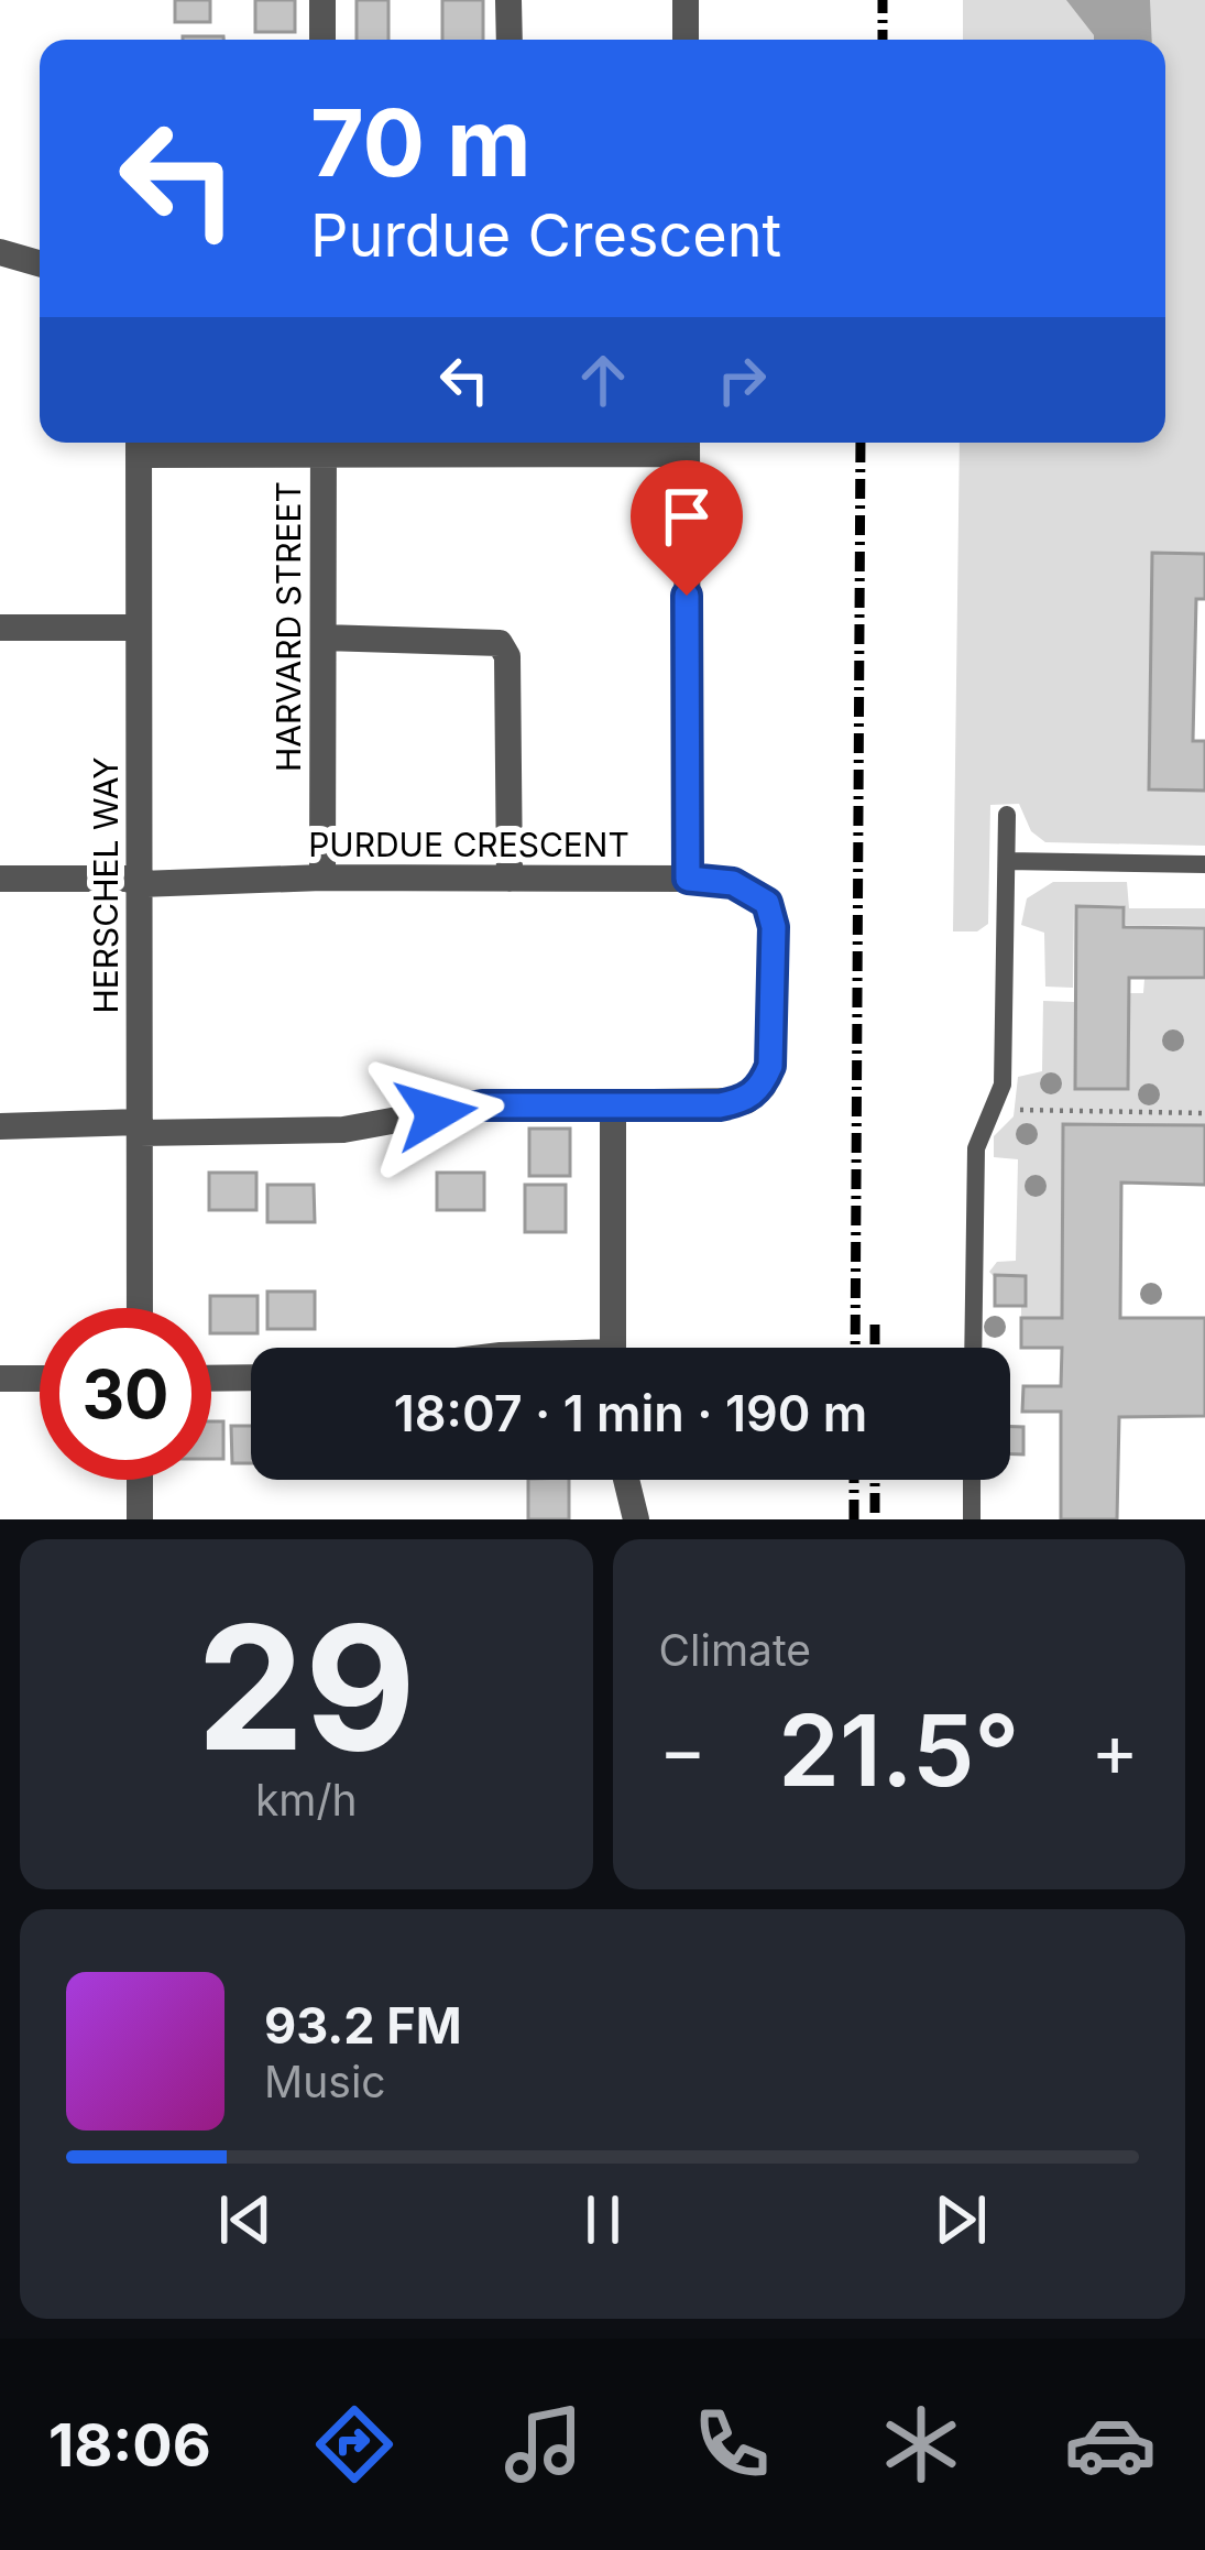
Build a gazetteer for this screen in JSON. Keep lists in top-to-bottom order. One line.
{"streets":{"street":["HARVARD STREET","PURDUE CRESCENT","HERSCHEL WAY"]},"crossings":[["HARVARD STREET","PURDUE CRESCENT"],["PURDUE CRESCENT","HERSCHEL WAY"]],"page":{"turn":["70 m","Purdue Crescent"],"limit":"30","trip":"18:07 · 1 min · 190 m","tile":[["29","km/h"],"Climate"],"heat":["−","21.5°","+"],"song":["93.2 FM","Music"],"tabs":"18:06"}}
